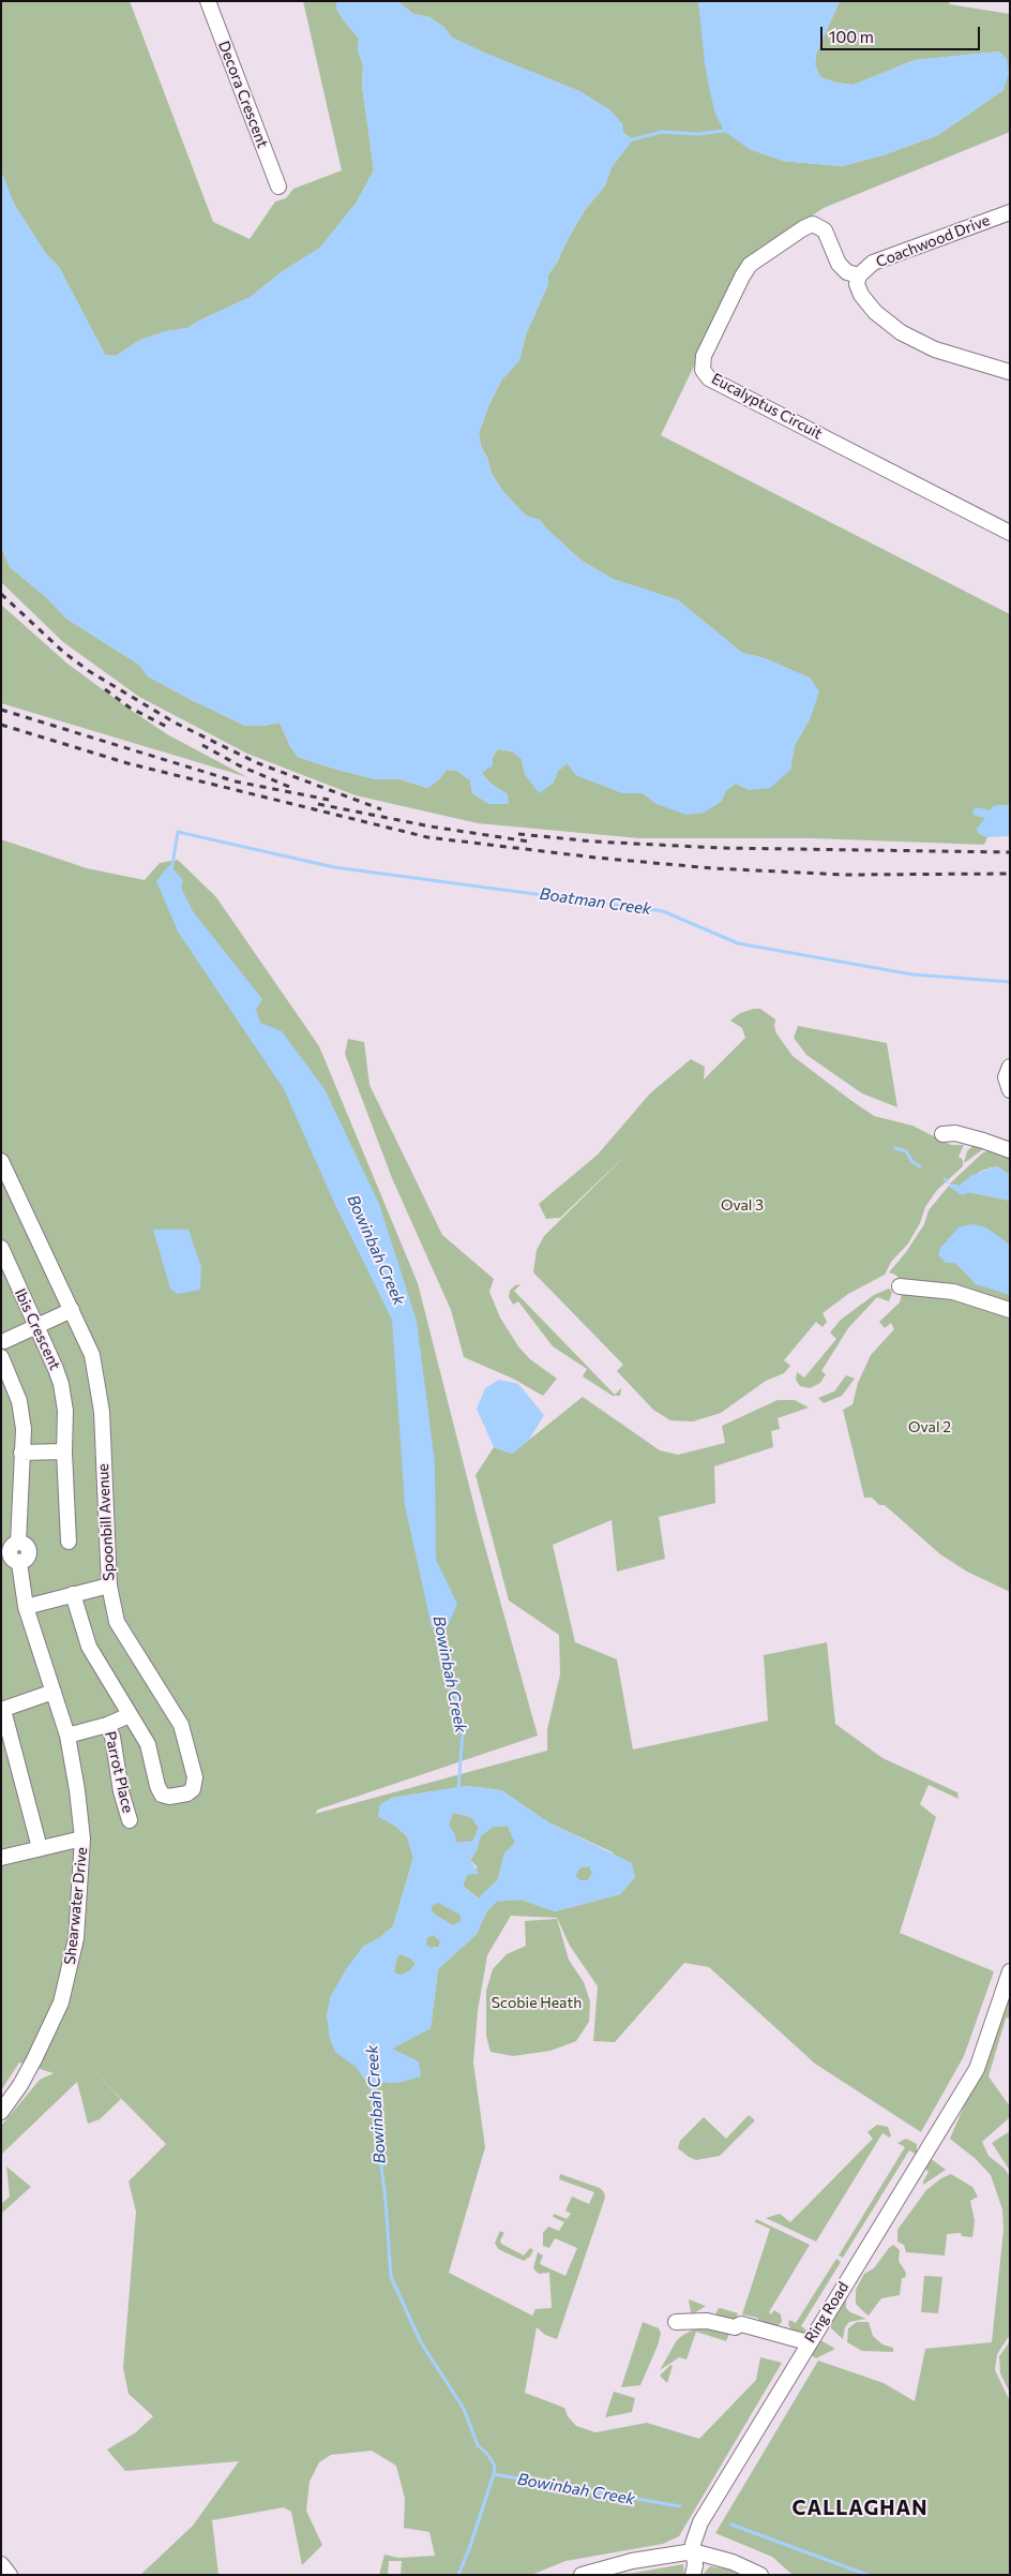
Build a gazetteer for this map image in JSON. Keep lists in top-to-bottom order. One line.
{"streets":{"street":["Decora Crescent","Coachwood Drive","Eucalyptus Circuit","Ibis Crescent","Spoonbill Avenue","Parrot Place","Shearwater Drive","Ring Road"]},"crossings":[["Coachwood Drive","Eucalyptus Circuit"]],"districts":["CALLAGHAN"],"water":["Boatman Creek","Bowinbah Creek"],"parks":["Oval 3","Oval 2","Scobie Heath"],"scale_bar":"100 m"}
